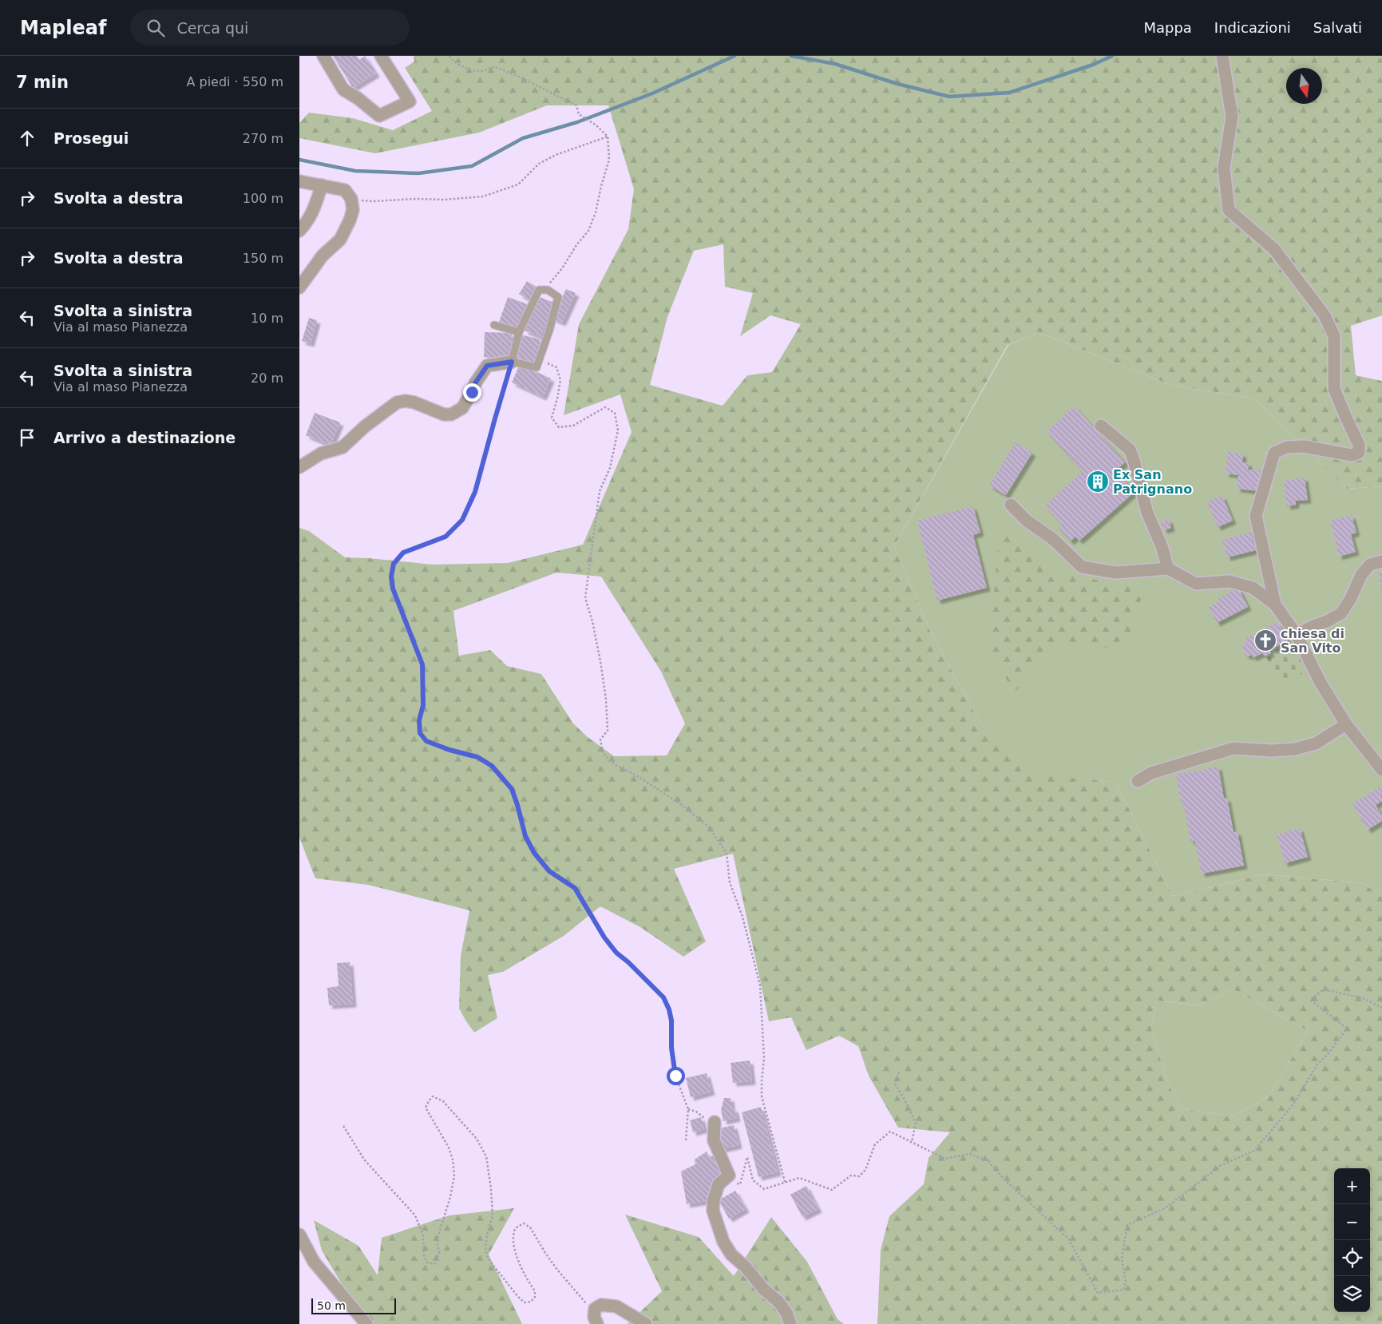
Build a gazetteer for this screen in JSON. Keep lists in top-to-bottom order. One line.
{"places":{"building":["Ex San Patrignano"],"church":["chiesa di San Vito"]},"scale_bar":"50 m","north":"bottom","page":{"header":"Mapleaf","search":"Cerca qui","nav":["Mappa","Indicazioni","Salvati"],"heading":["7 min","A piedi · 550 m"],"list":[["Prosegui","270 m"],["Svolta a destra","100 m"],["Svolta a destra","150 m"],["Svolta a sinistra","Via al maso Pianezza","10 m"],["Svolta a sinistra","Via al maso Pianezza","20 m"],"Arrivo a destinazione"],"map_buttons":["+","−"],"scale":"50 m"}}
